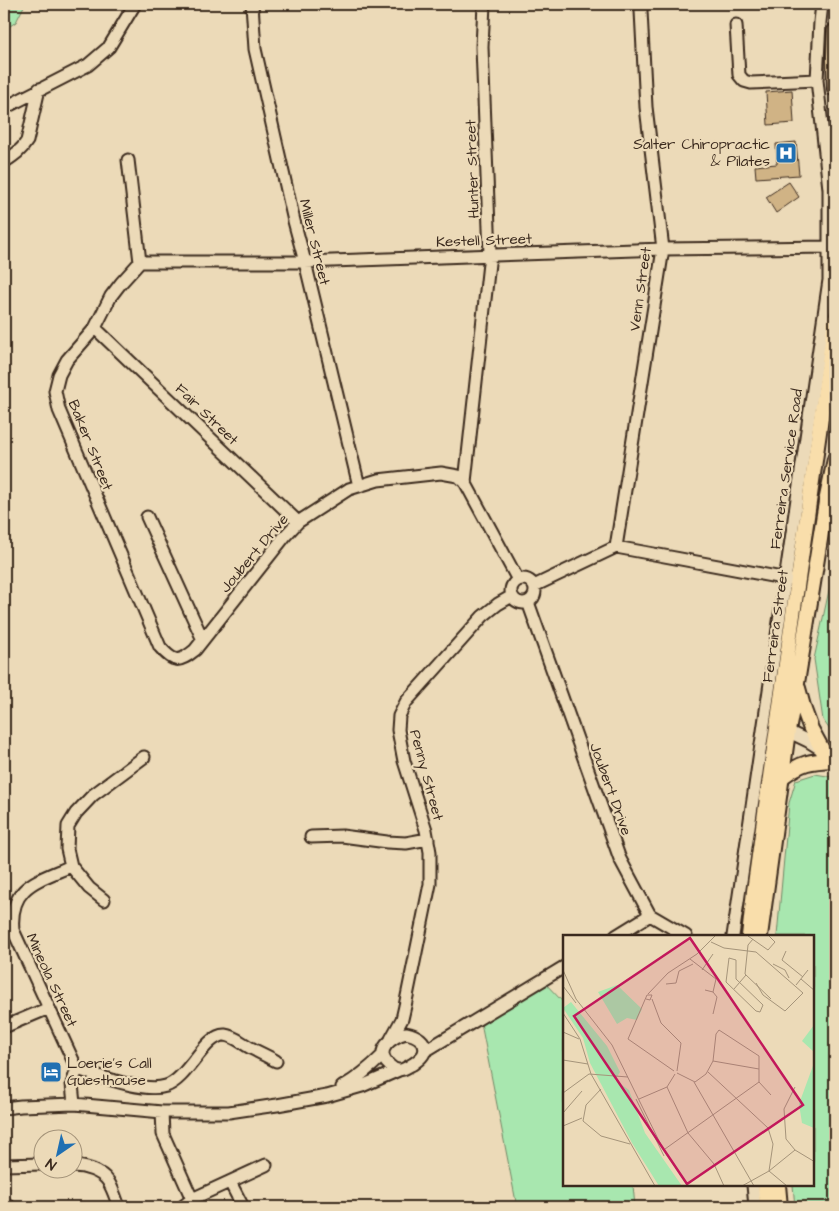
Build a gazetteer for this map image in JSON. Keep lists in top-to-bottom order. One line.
{"streets":{"main road":["Ferreira Street"],"street":["Hunter Street","Kestell Street","Miller Street","Venn Street","Fair Street","Baker Street","Ferreira Service Road","Joubert Drive","Penny Street","Mineola Street"]},"crossings":[["Hunter Street","Kestell Street"],["Hunter Street","Joubert Drive"],["Kestell Street","Miller Street"],["Kestell Street","Venn Street"],["Kestell Street","Baker Street"],["Kestell Street","Ferreira Service Road"],["Miller Street","Joubert Drive"],["Fair Street","Baker Street"],["Fair Street","Joubert Drive"],["Baker Street","Joubert Drive"],["Ferreira Service Road","Ferreira Street"],["Joubert Drive","Penny Street"]],"places":{"hospital":["Salter Chiropractic & Pilates"],"hotel":["Loerie's Call Guesthouse"]},"north":"bottom left"}
